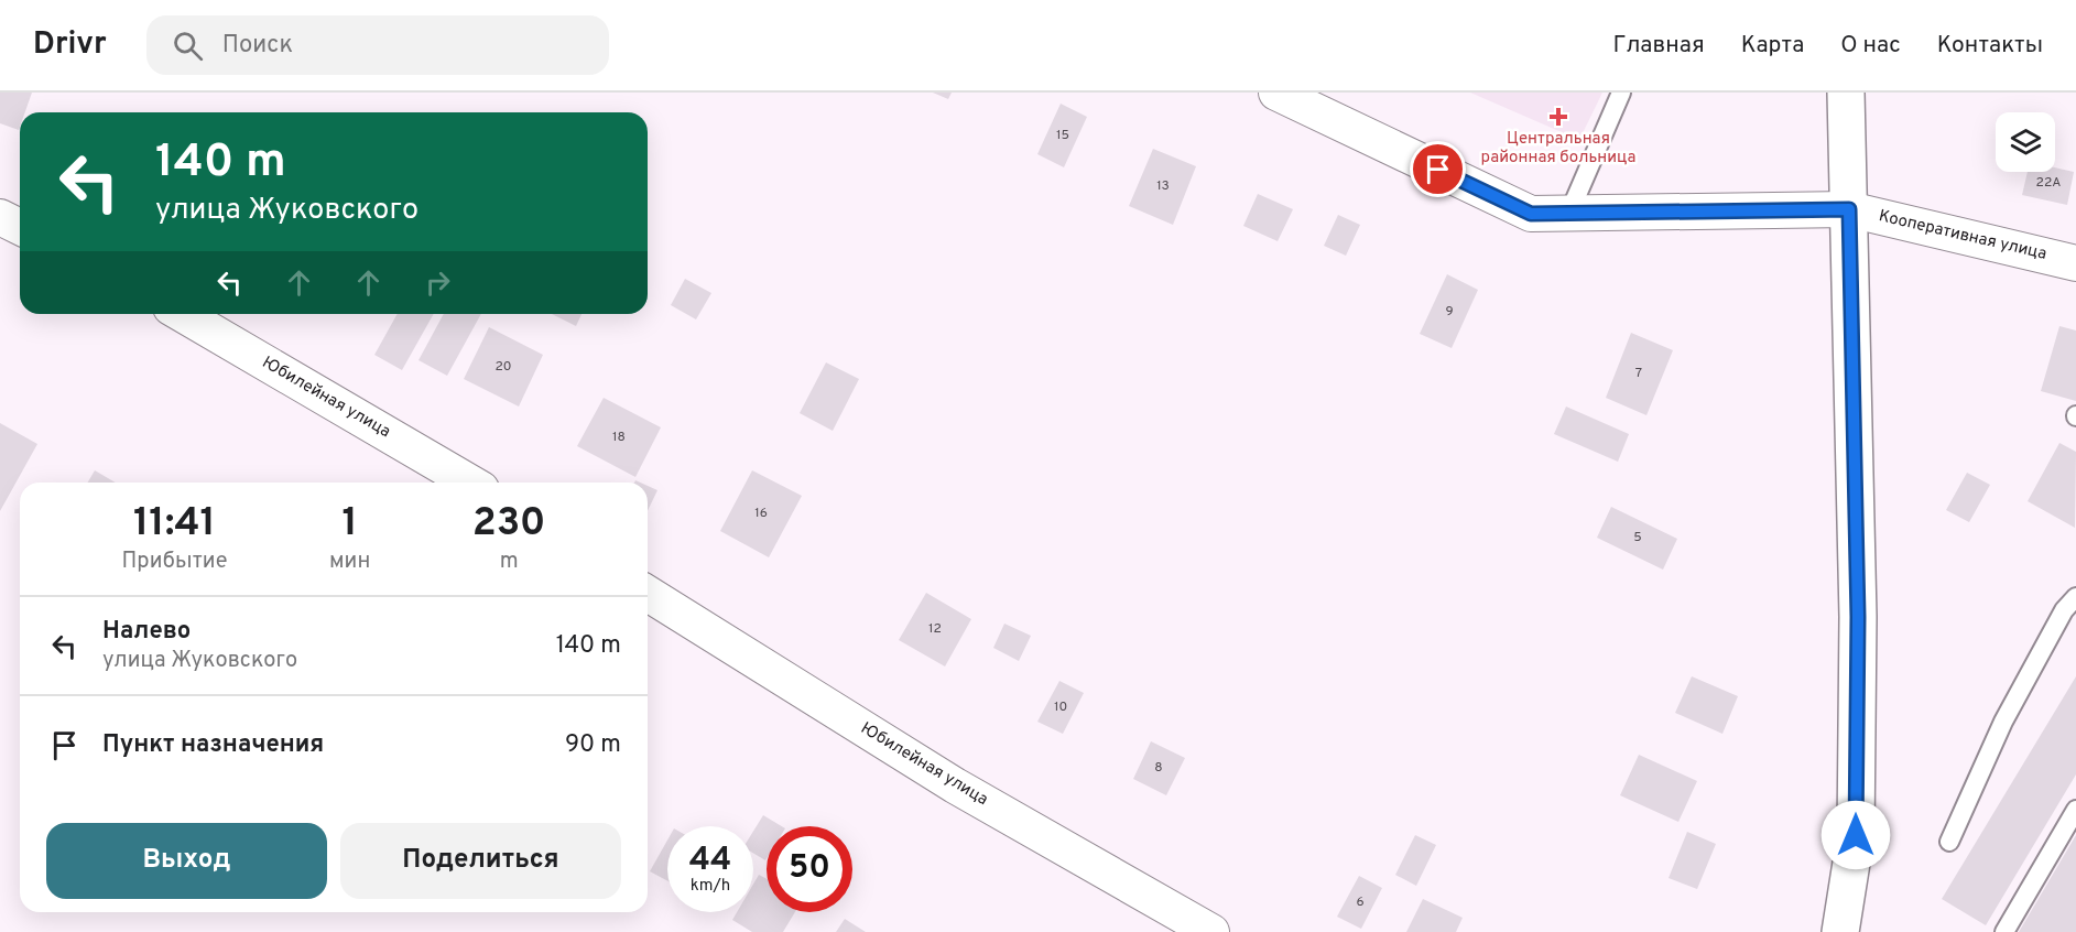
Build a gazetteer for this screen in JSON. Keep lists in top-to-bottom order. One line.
{"streets":{"street":["Кооперативная улица","Юбилейная улица"]},"places":{"health":["Центральная районная больница"]},"house_numbers":["15","22А","13","9","20","7","18","16","5","12","10","8","6"],"page":{"header":"Drivr","search":"Поиск","nav":["Главная","Карта","О нас","Контакты"],"turn":["140 m","улица Жуковского"],"eta":["11:41","Прибытие","1","мин","230","m"],"list":[{"name":"Налево","note":"улица Жуковского","value":"140 m"},{"name":"Пункт назначения","value":"90 m"}],"buttons":["Выход","Поделиться"],"speed":"44 km/h","limit":"50"}}
